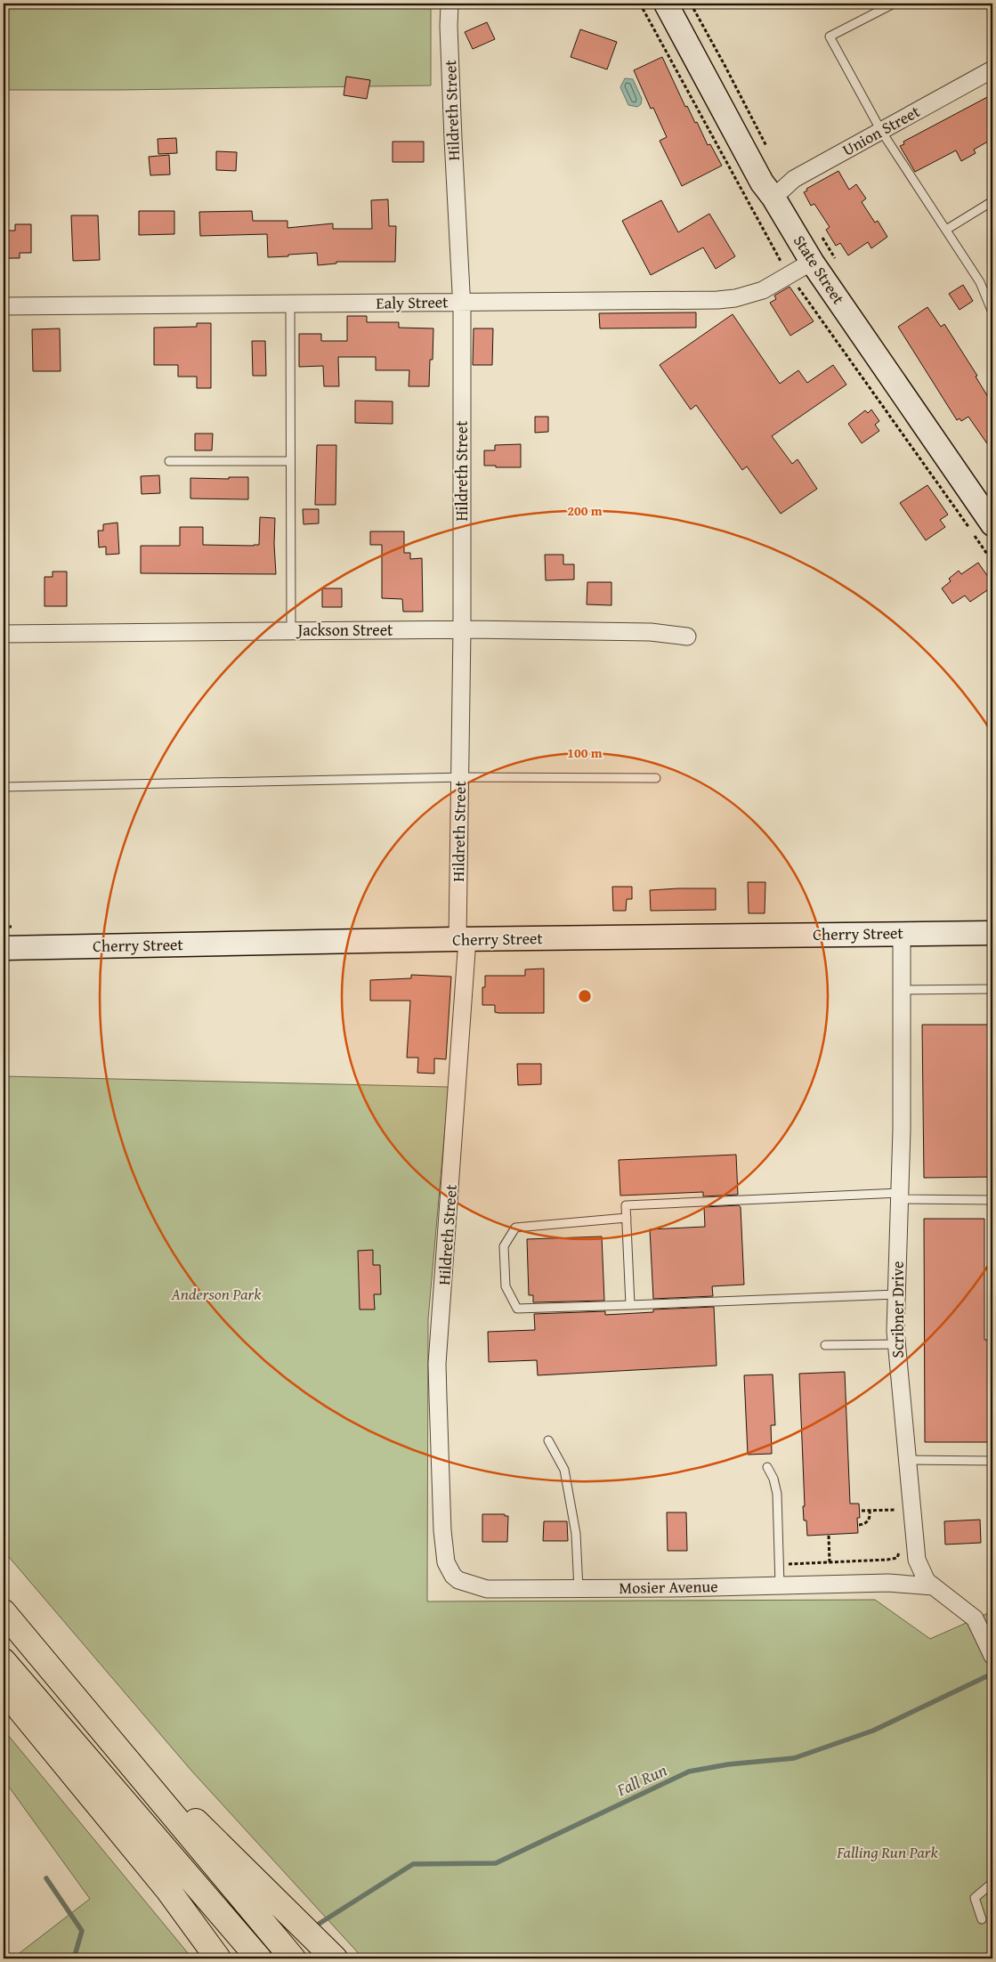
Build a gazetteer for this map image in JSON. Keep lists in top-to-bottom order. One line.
{"streets":{"street":["Hildreth Street","Union Street","State Street","Ealy Street","Jackson Street","Cherry Street","Scribner Drive","Mosier Avenue"]},"crossings":[["Hildreth Street","Ealy Street"],["Hildreth Street","Jackson Street"],["Hildreth Street","Cherry Street"],["Hildreth Street","Mosier Avenue"],["Union Street","State Street"],["State Street","Ealy Street"],["Cherry Street","Scribner Drive"],["Scribner Drive","Mosier Avenue"]],"water":["Fall Run"],"parks":["Anderson Park","Falling Run Park"],"rings":["200 m","100 m"]}
